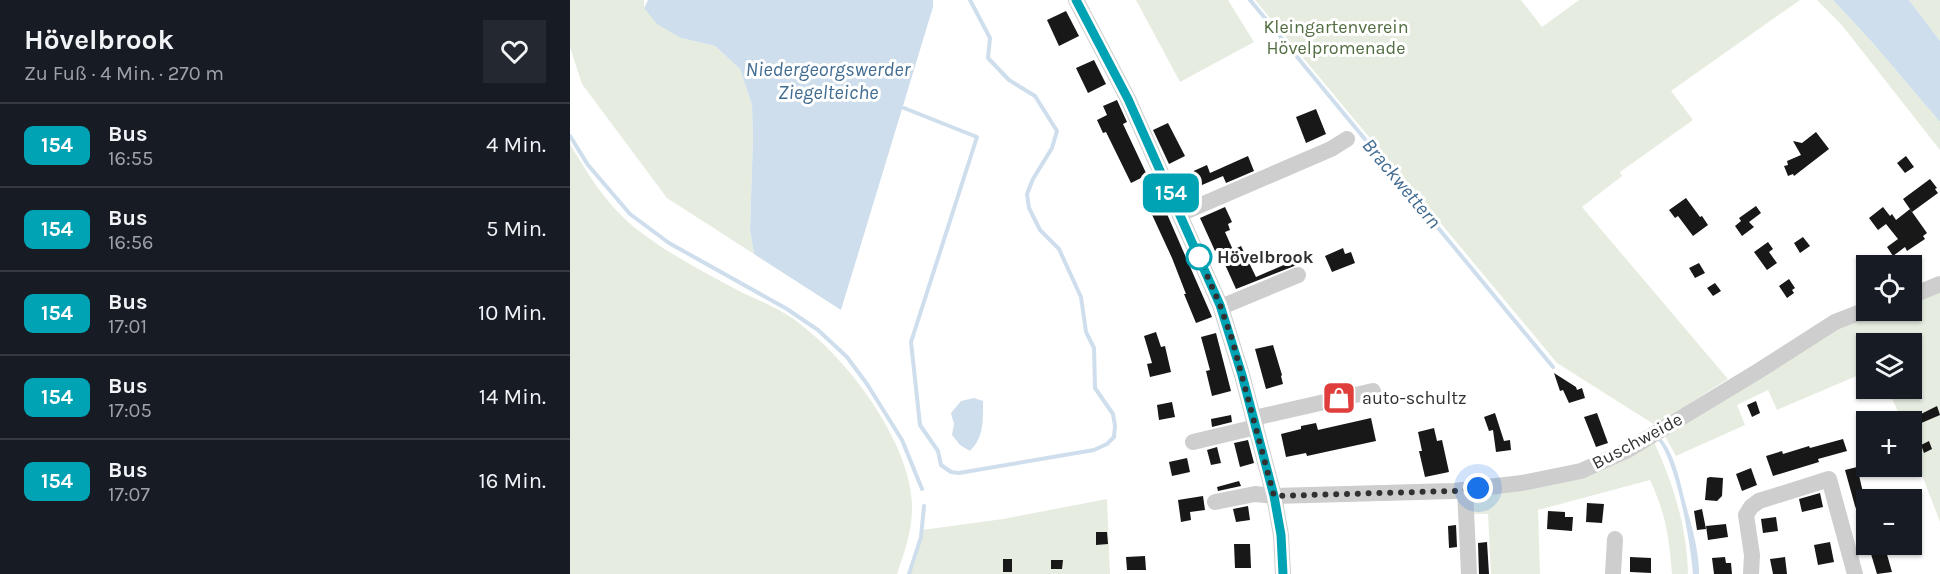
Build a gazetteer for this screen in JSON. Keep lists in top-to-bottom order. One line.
{"streets":{"street":["Buschweide"]},"water":["Niedergeorgswerder Ziegelteiche","Brackwettern"],"parks":["Kleingartenverein Hövelpromenade"],"places":{"other":["Hövelbrook"],"shop":["auto-schultz"]},"lines":["bus line 154"],"page":{"heading":["Hövelbrook","Zu Fuß · 4 Min. · 270 m"],"on_map":"154","list":[{"mark":"154","name":"Bus","note":"16:55","value":"4 Min."},{"mark":"154","name":"Bus","note":"16:56","value":"5 Min."},{"mark":"154","name":"Bus","note":"17:01","value":"10 Min."},{"mark":"154","name":"Bus","note":"17:05","value":"14 Min."},{"mark":"154","name":"Bus","note":"17:07","value":"16 Min."}],"map_buttons":["+","−"]}}
